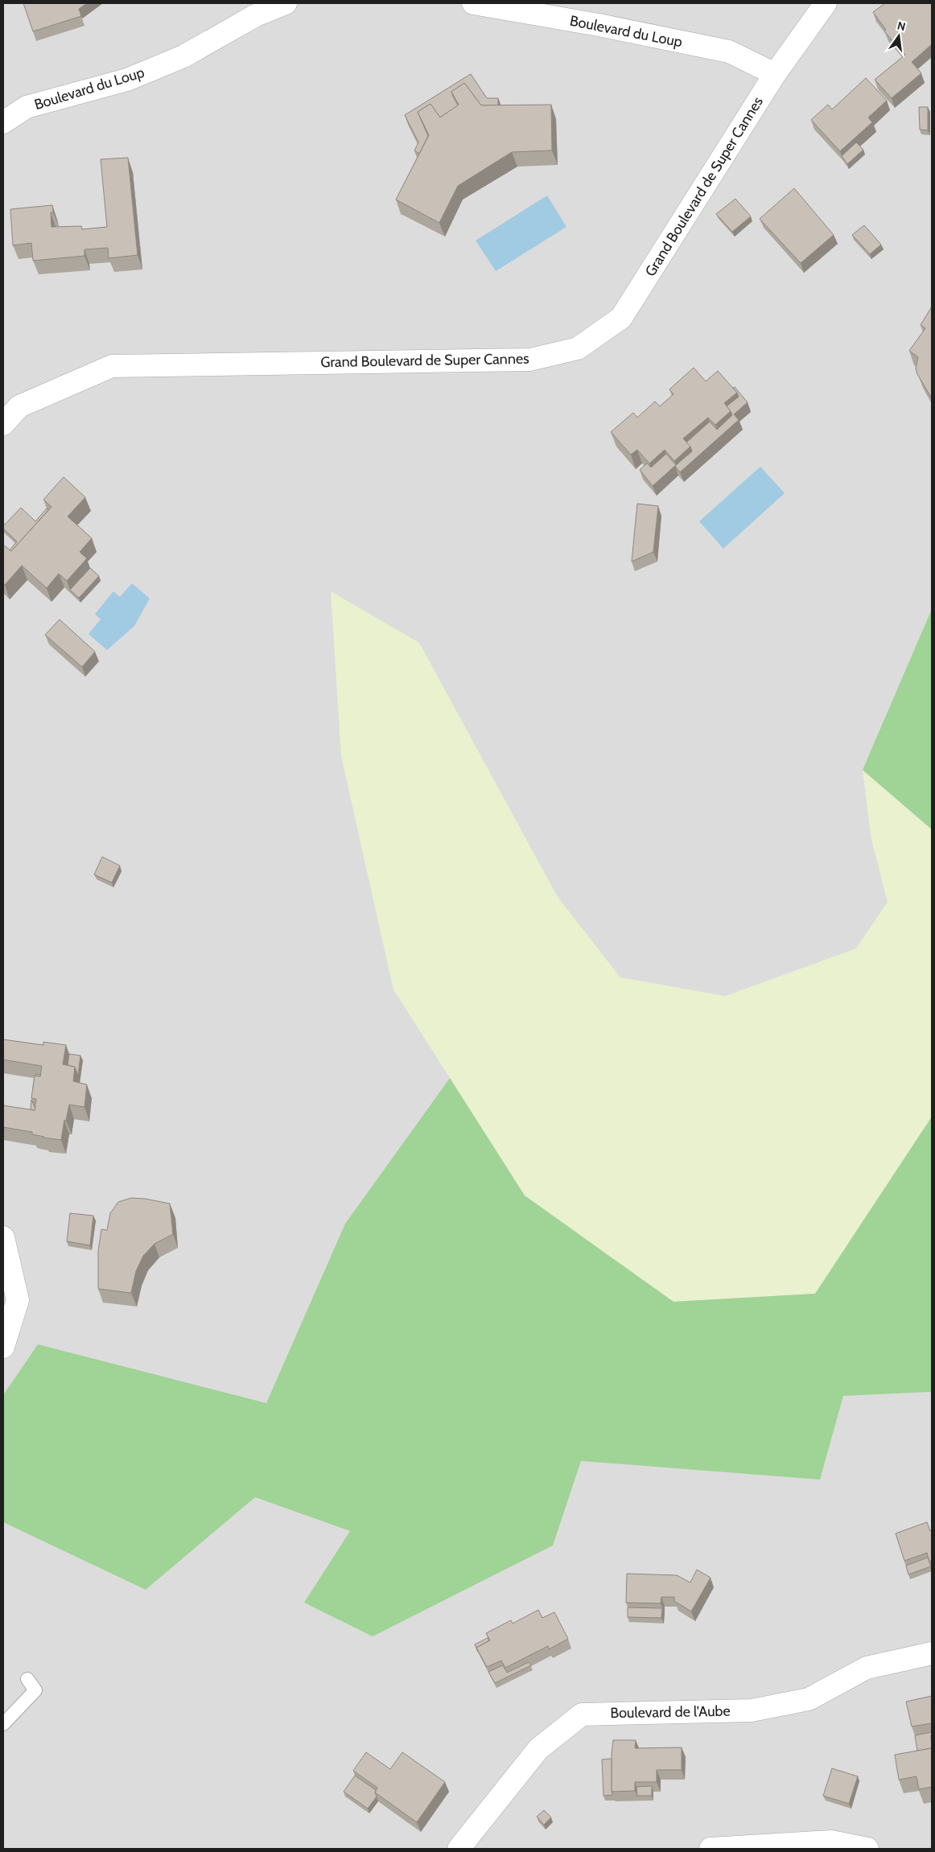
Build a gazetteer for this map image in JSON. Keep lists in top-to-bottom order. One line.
{"streets":{"street":["Boulevard du Loup","Grand Boulevard de Super Cannes","Boulevard de l'Aube"]},"crossings":[["Boulevard du Loup","Grand Boulevard de Super Cannes"]],"north":"top"}
